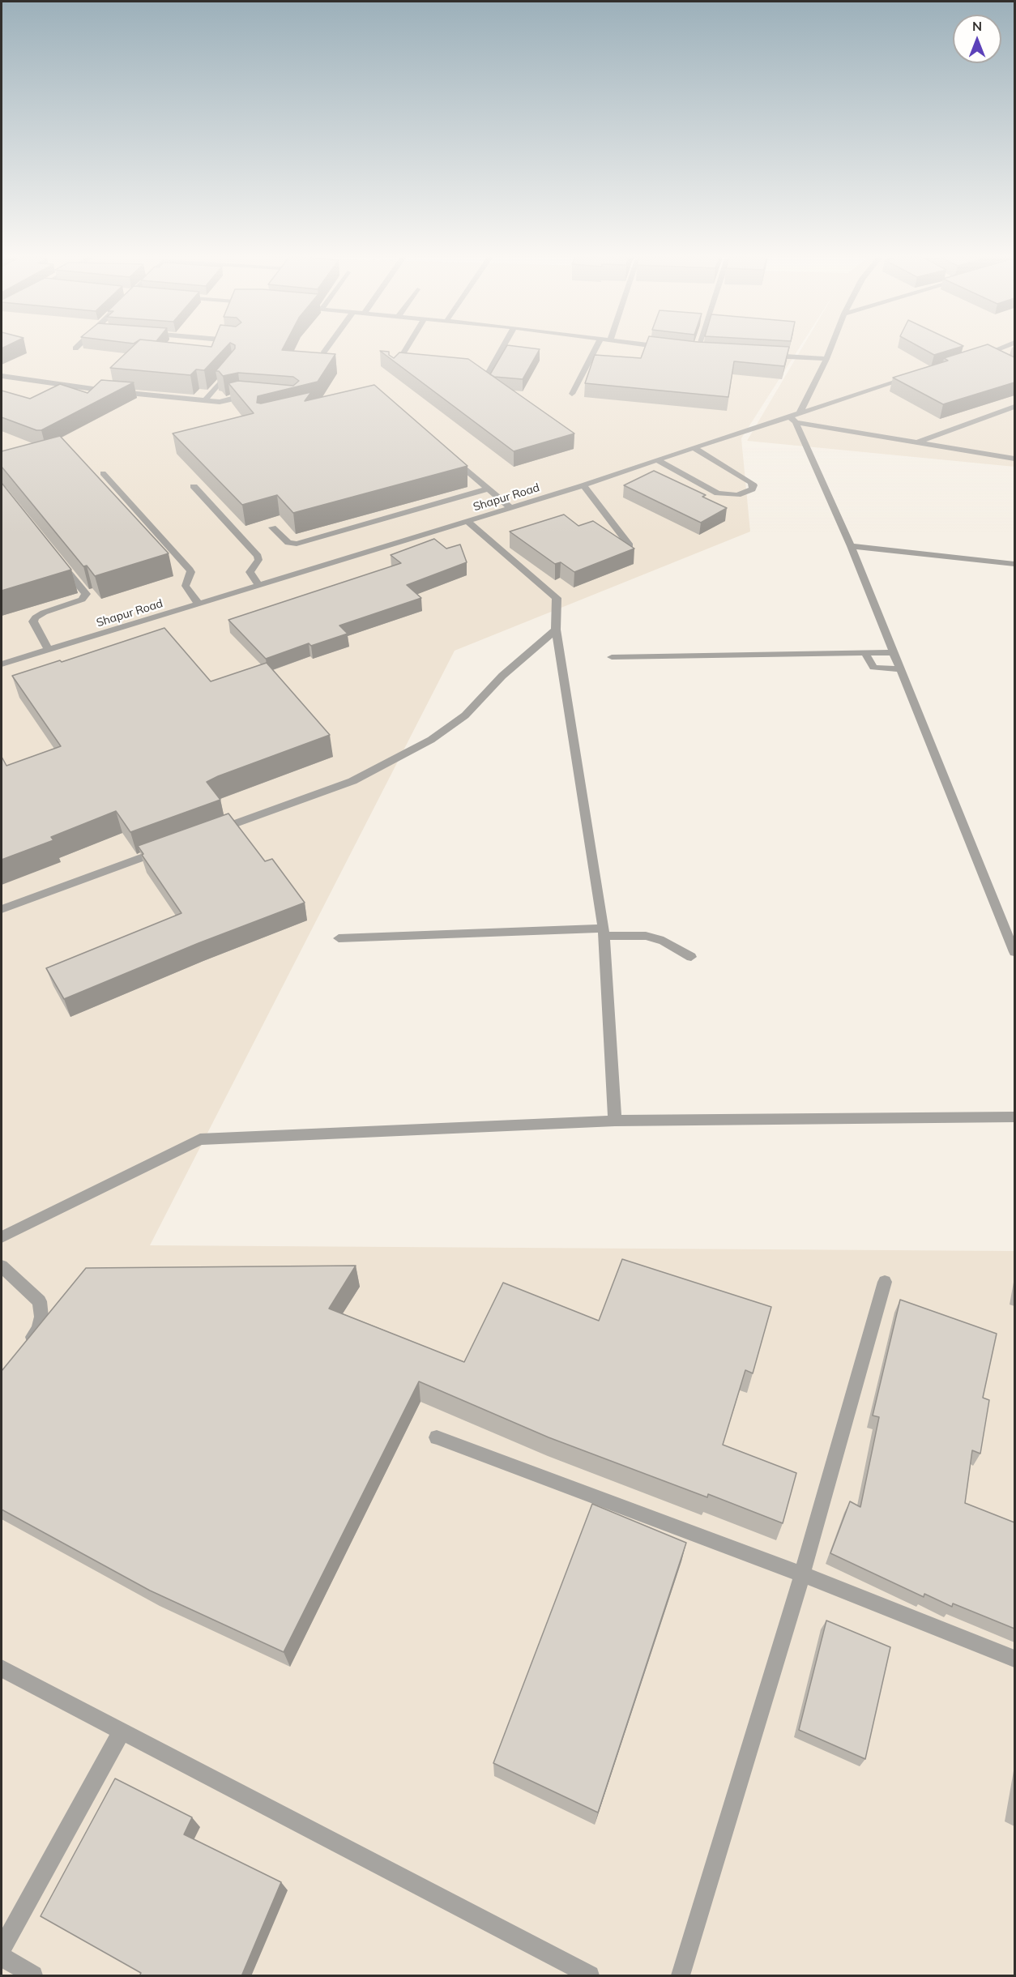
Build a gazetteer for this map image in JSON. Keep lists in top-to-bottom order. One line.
{"streets":{"street":["Shapur Road"]},"north":"top"}
